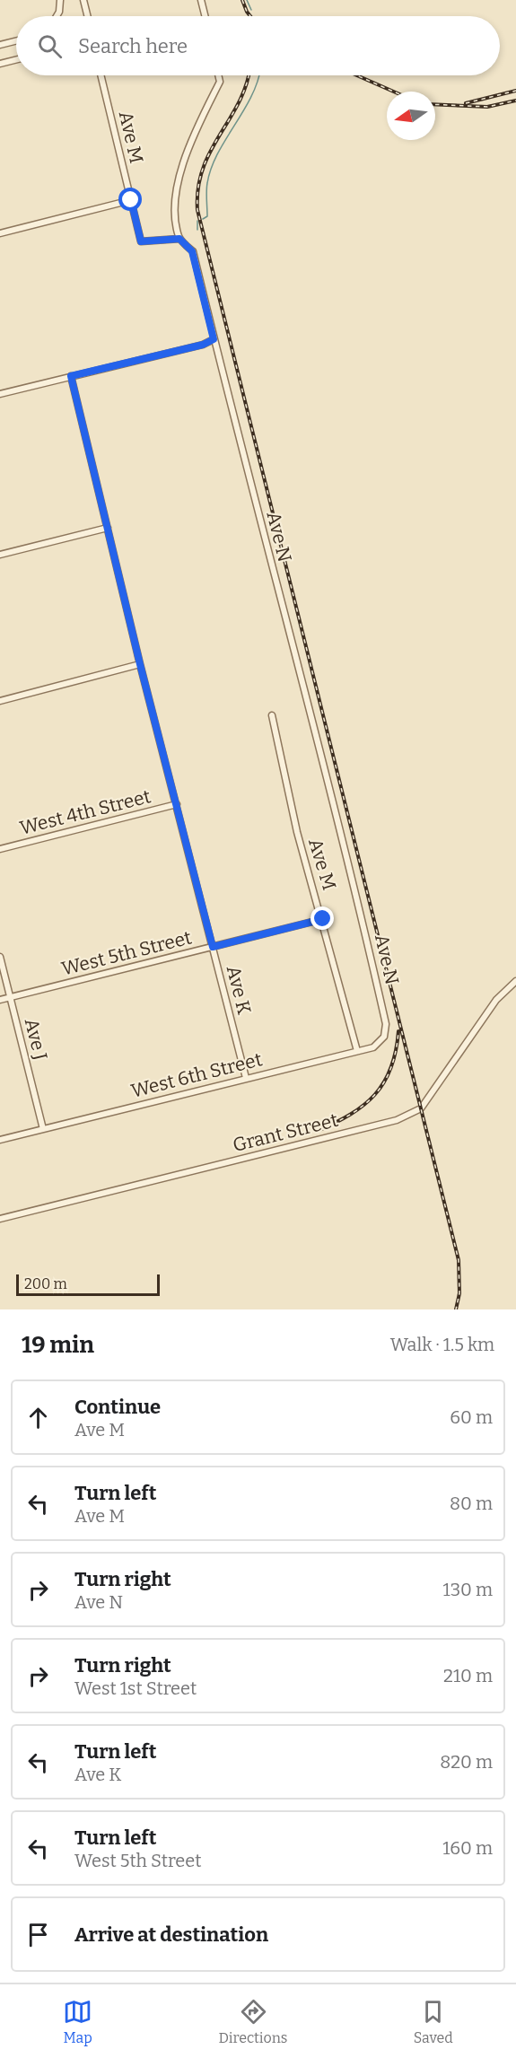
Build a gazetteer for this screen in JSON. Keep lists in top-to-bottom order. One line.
{"streets":{"street":["Ave M","Ave N","West 4th Street","West 5th Street","Ave K","Ave J","West 6th Street","Grant Street"]},"crossings":[["Ave M","Ave N"],["Ave M","West 5th Street"],["Ave M","West 6th Street"],["Ave N","West 6th Street"],["West 4th Street","Ave K"],["West 5th Street","Ave K"],["West 5th Street","Ave J"],["Ave K","West 6th Street"],["Ave J","West 6th Street"]],"scale_bar":"200 m","north":"left","page":{"search":"Search here","scale":"200 m","heading":["19 min","Walk · 1.5 km"],"list":[["Continue","Ave M","60 m"],["Turn left","Ave M","80 m"],["Turn right","Ave N","130 m"],["Turn right","West 1st Street","210 m"],["Turn left","Ave K","820 m"],["Turn left","West 5th Street","160 m"],"Arrive at destination"],"nav":["Map","Directions","Saved"]}}
